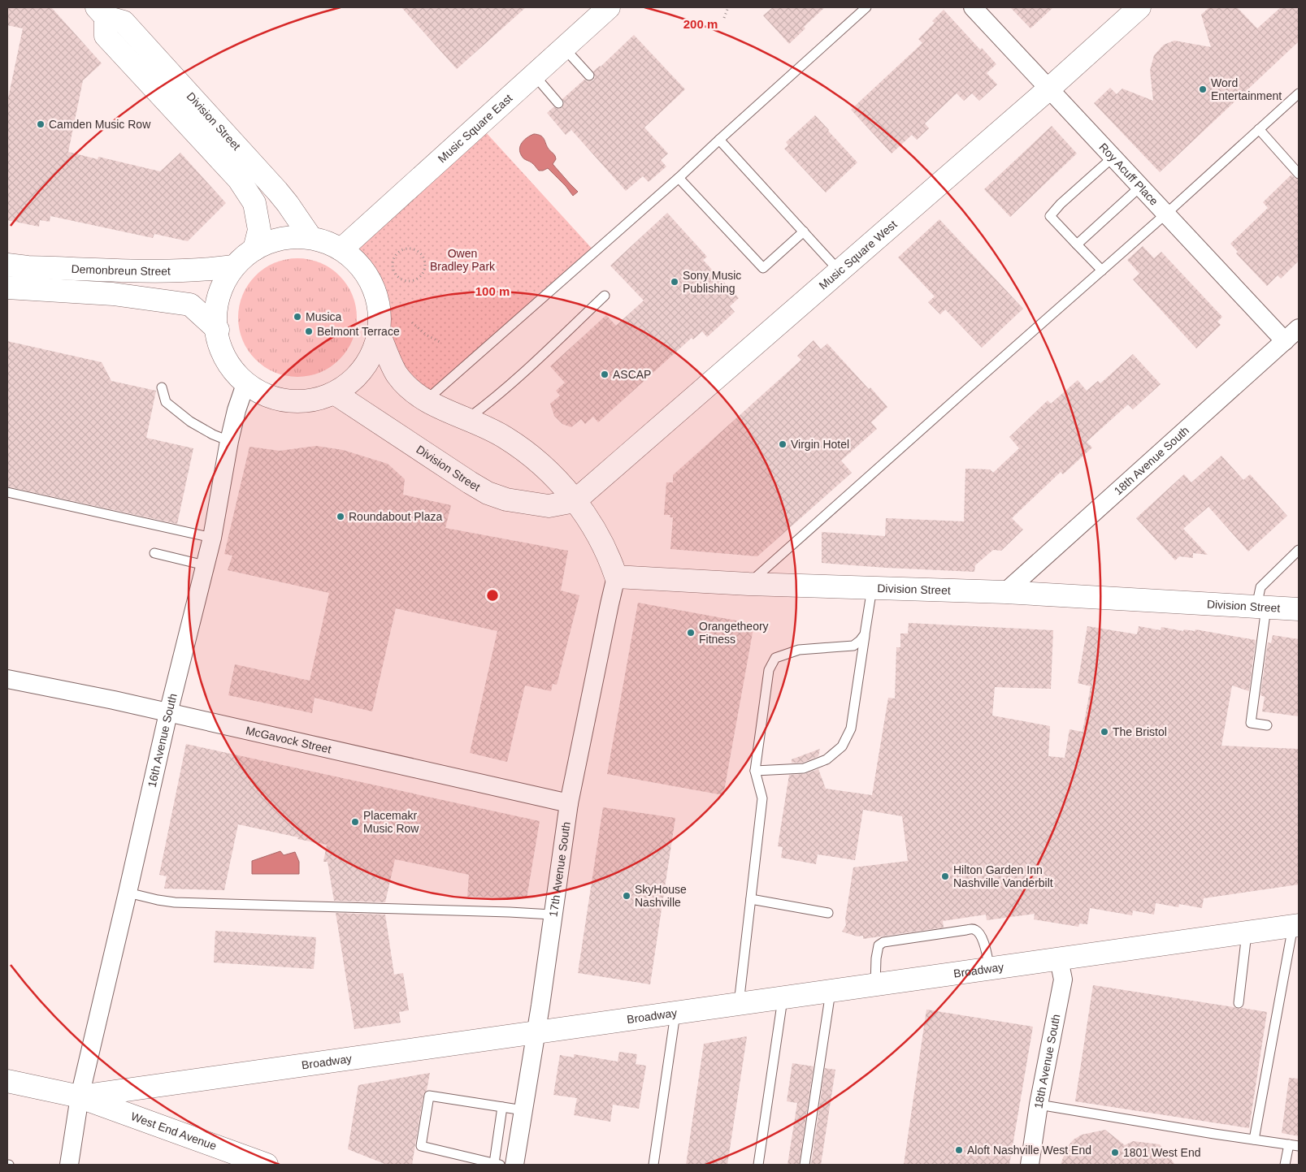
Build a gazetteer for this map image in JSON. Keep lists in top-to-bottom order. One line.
{"streets":{"main road":["Division Street","Music Square East","Music Square West","Demonbreun Street","Broadway","West End Avenue"],"street":["Roy Acuff Place","18th Avenue South","16th Avenue South","McGavock Street","17th Avenue South"]},"crossings":[["Division Street","Music Square West"],["Division Street","18th Avenue South"],["Division Street","17th Avenue South"],["Roy Acuff Place","Music Square West"],["Roy Acuff Place","18th Avenue South"],["18th Avenue South","Broadway"],["16th Avenue South","McGavock Street"],["16th Avenue South","Broadway"],["16th Avenue South","West End Avenue"],["McGavock Street","17th Avenue South"],["17th Avenue South","Broadway"],["Broadway","West End Avenue"]],"parks":["Owen Bradley Park"],"places":["Word Entertainment","Camden Music Row","Sony Music Publishing","Musica","Belmont Terrace","ASCAP","Virgin Hotel","Roundabout Plaza","Orangetheory Fitness","The Bristol","Placemakr Music Row","Hilton Garden Inn Nashville Vanderbilt","SkyHouse Nashville","Aloft Nashville West End","1801 West End"],"rings":["200 m","100 m"]}
